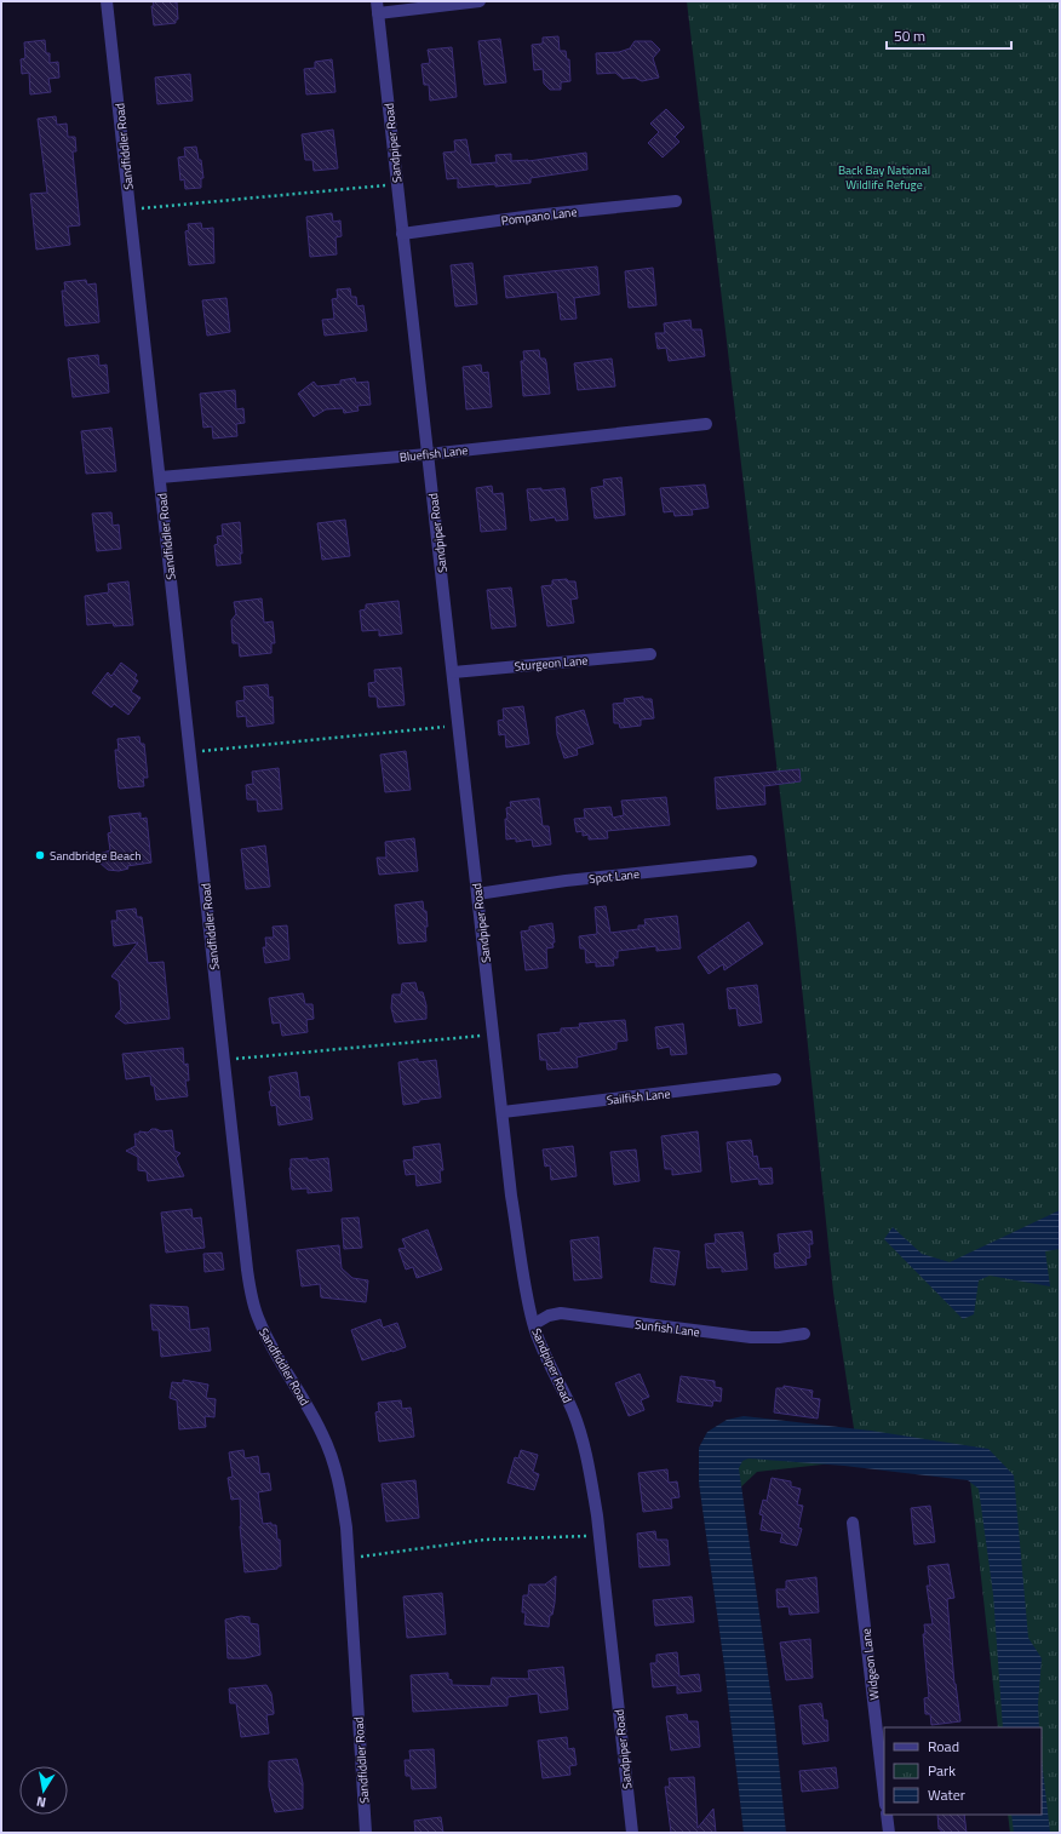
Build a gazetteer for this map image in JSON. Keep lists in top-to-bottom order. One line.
{"streets":{"street":["Sandpiper Road","Sandfiddler Road","Pompano Lane","Bluefish Lane","Sturgeon Lane","Spot Lane","Sailfish Lane","Sunfish Lane","Widgeon Lane"]},"crossings":[["Sandpiper Road","Pompano Lane"],["Sandpiper Road","Bluefish Lane"],["Sandpiper Road","Sturgeon Lane"],["Sandpiper Road","Spot Lane"],["Sandpiper Road","Sailfish Lane"],["Sandpiper Road","Sunfish Lane"],["Sandfiddler Road","Bluefish Lane"]],"parks":["Back Bay National Wildlife Refuge"],"places":["Sandbridge Beach"],"legend":["Road","Park","Water"],"scale_bar":"50 m","north":"bottom"}
